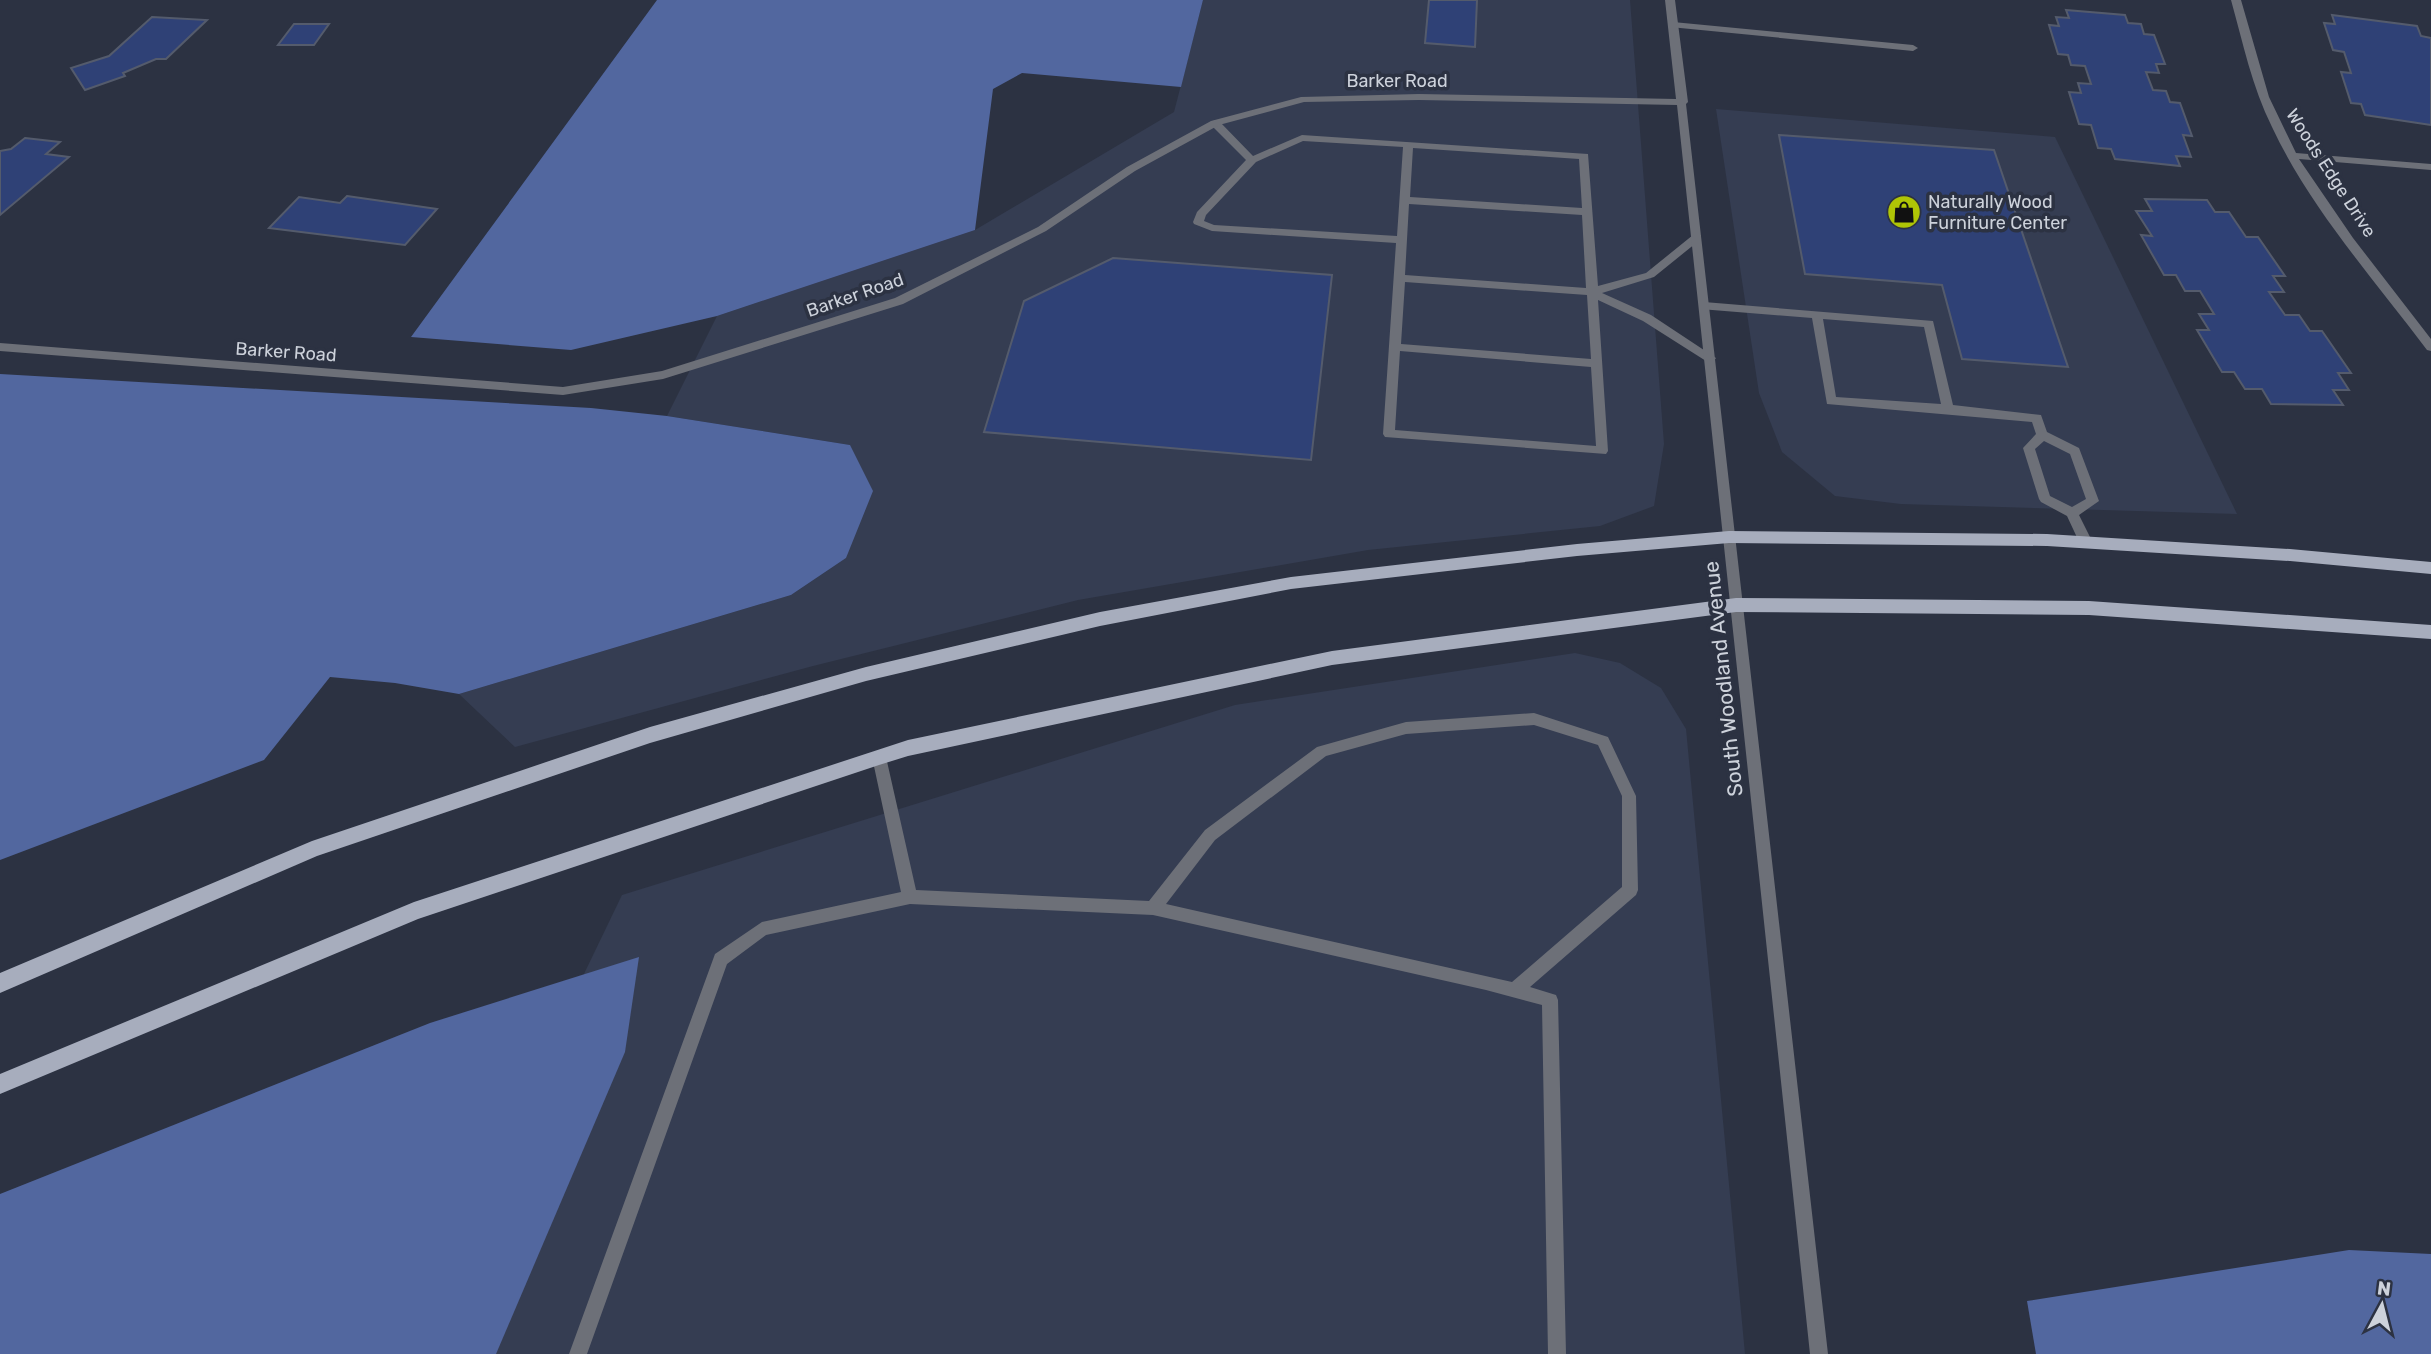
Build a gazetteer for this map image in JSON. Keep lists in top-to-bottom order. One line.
{"streets":{"street":["Barker Road","Woods Edge Drive","South Woodland Avenue"]},"crossings":[["Barker Road","South Woodland Avenue"]],"places":{"shop":["Naturally Wood Furniture Center"]},"north":"top"}
